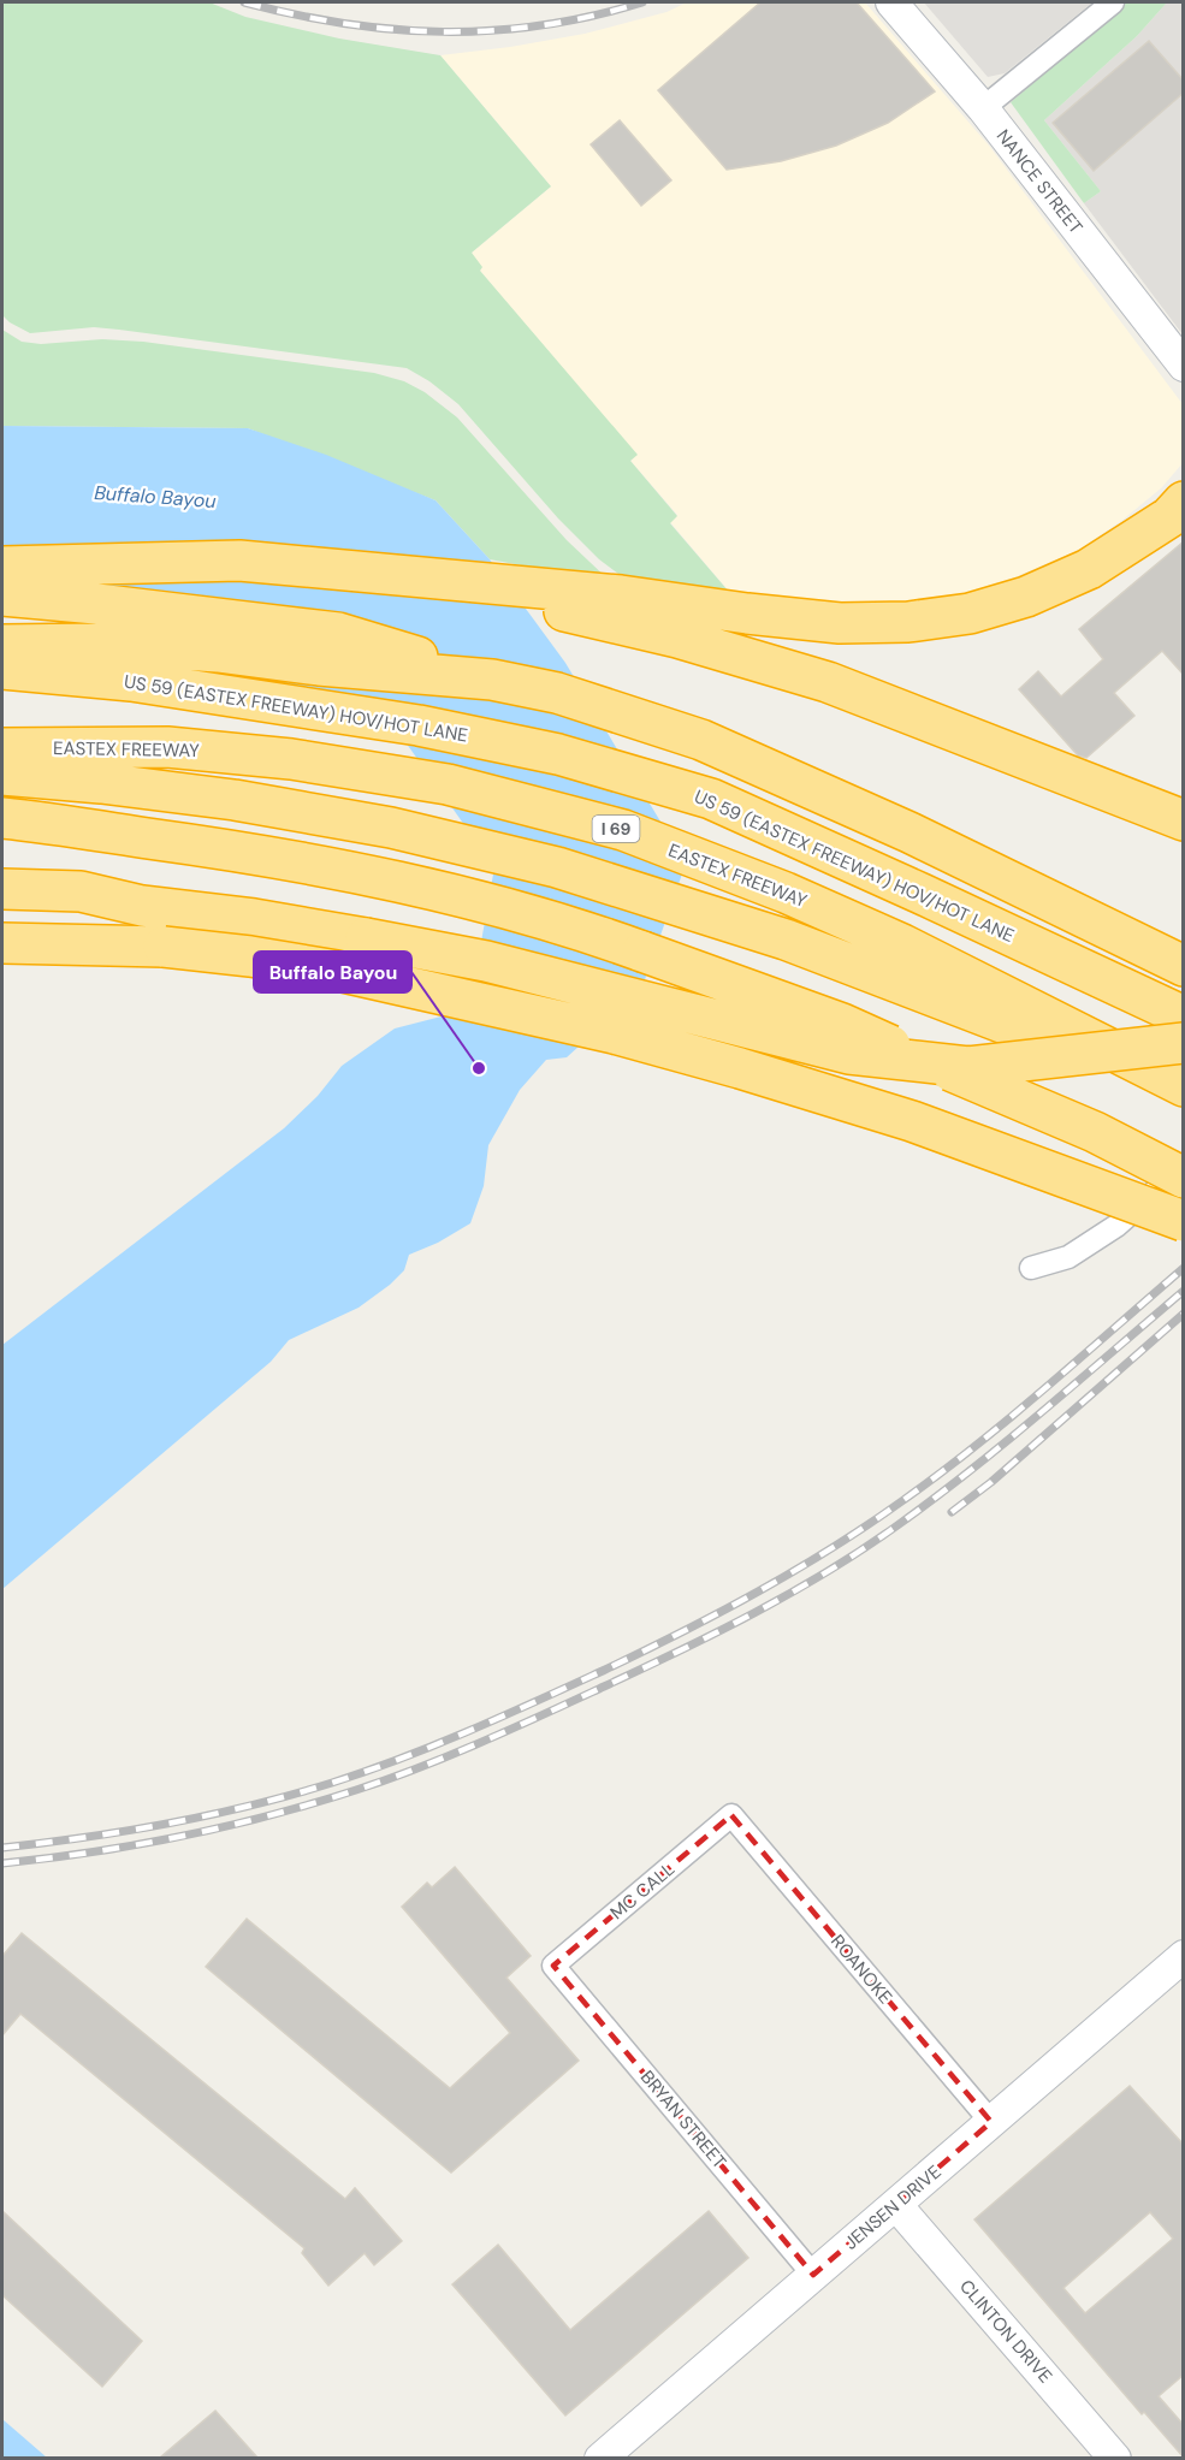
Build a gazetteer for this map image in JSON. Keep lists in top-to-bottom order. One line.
{"streets":{"highway":["US 59 (EASTEX FREEWAY) HOV/HOT LANE","EASTEX FREEWAY","I 69"],"main road":["NANCE STREET","JENSEN DRIVE","CLINTON DRIVE"],"street":["MC CALL","ROANOKE","BRYAN STREET"]},"crossings":[["MC CALL","ROANOKE"],["MC CALL","BRYAN STREET"],["ROANOKE","JENSEN DRIVE"],["BRYAN STREET","JENSEN DRIVE"],["JENSEN DRIVE","CLINTON DRIVE"]],"water":["Buffalo Bayou"],"places":["Buffalo Bayou"]}
